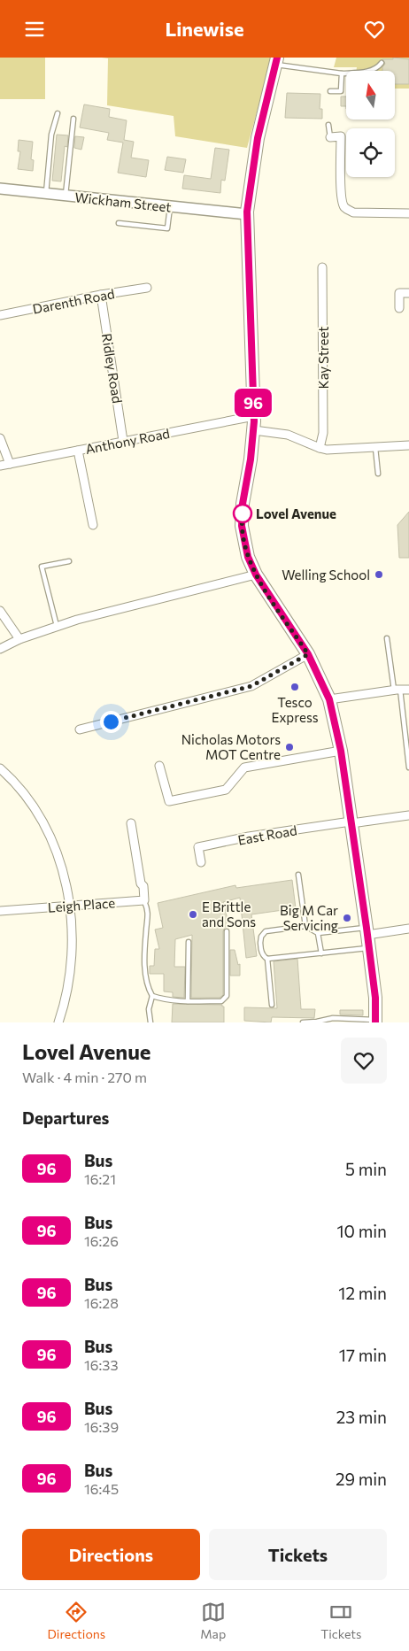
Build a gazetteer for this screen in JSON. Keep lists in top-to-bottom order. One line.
{"streets":{"street":["Wickham Street","Darenth Road","Kay Street","Ridley Road","Anthony Road","East Road","Leigh Place"]},"crossings":[["Darenth Road","Ridley Road"],["Ridley Road","Anthony Road"]],"places":["Lovel Avenue","Welling School","Tesco Express","Nicholas Motors MOT Centre","E Brittle and Sons","Big M Car Servicing"],"lines":["bus line 96"],"north":"top","page":{"header":"Linewise","on_map":"96","heading":[["Lovel Avenue","Walk · 4 min · 270 m"],"Departures"],"list":[{"mark":"96","name":"Bus","note":"16:21","value":"5 min"},{"mark":"96","name":"Bus","note":"16:26","value":"10 min"},{"mark":"96","name":"Bus","note":"16:28","value":"12 min"},{"mark":"96","name":"Bus","note":"16:33","value":"17 min"},{"mark":"96","name":"Bus","note":"16:39","value":"23 min"},{"mark":"96","name":"Bus","note":"16:45","value":"29 min"}],"buttons":["Directions","Tickets"],"tabs":["Directions","Map","Tickets"]}}
